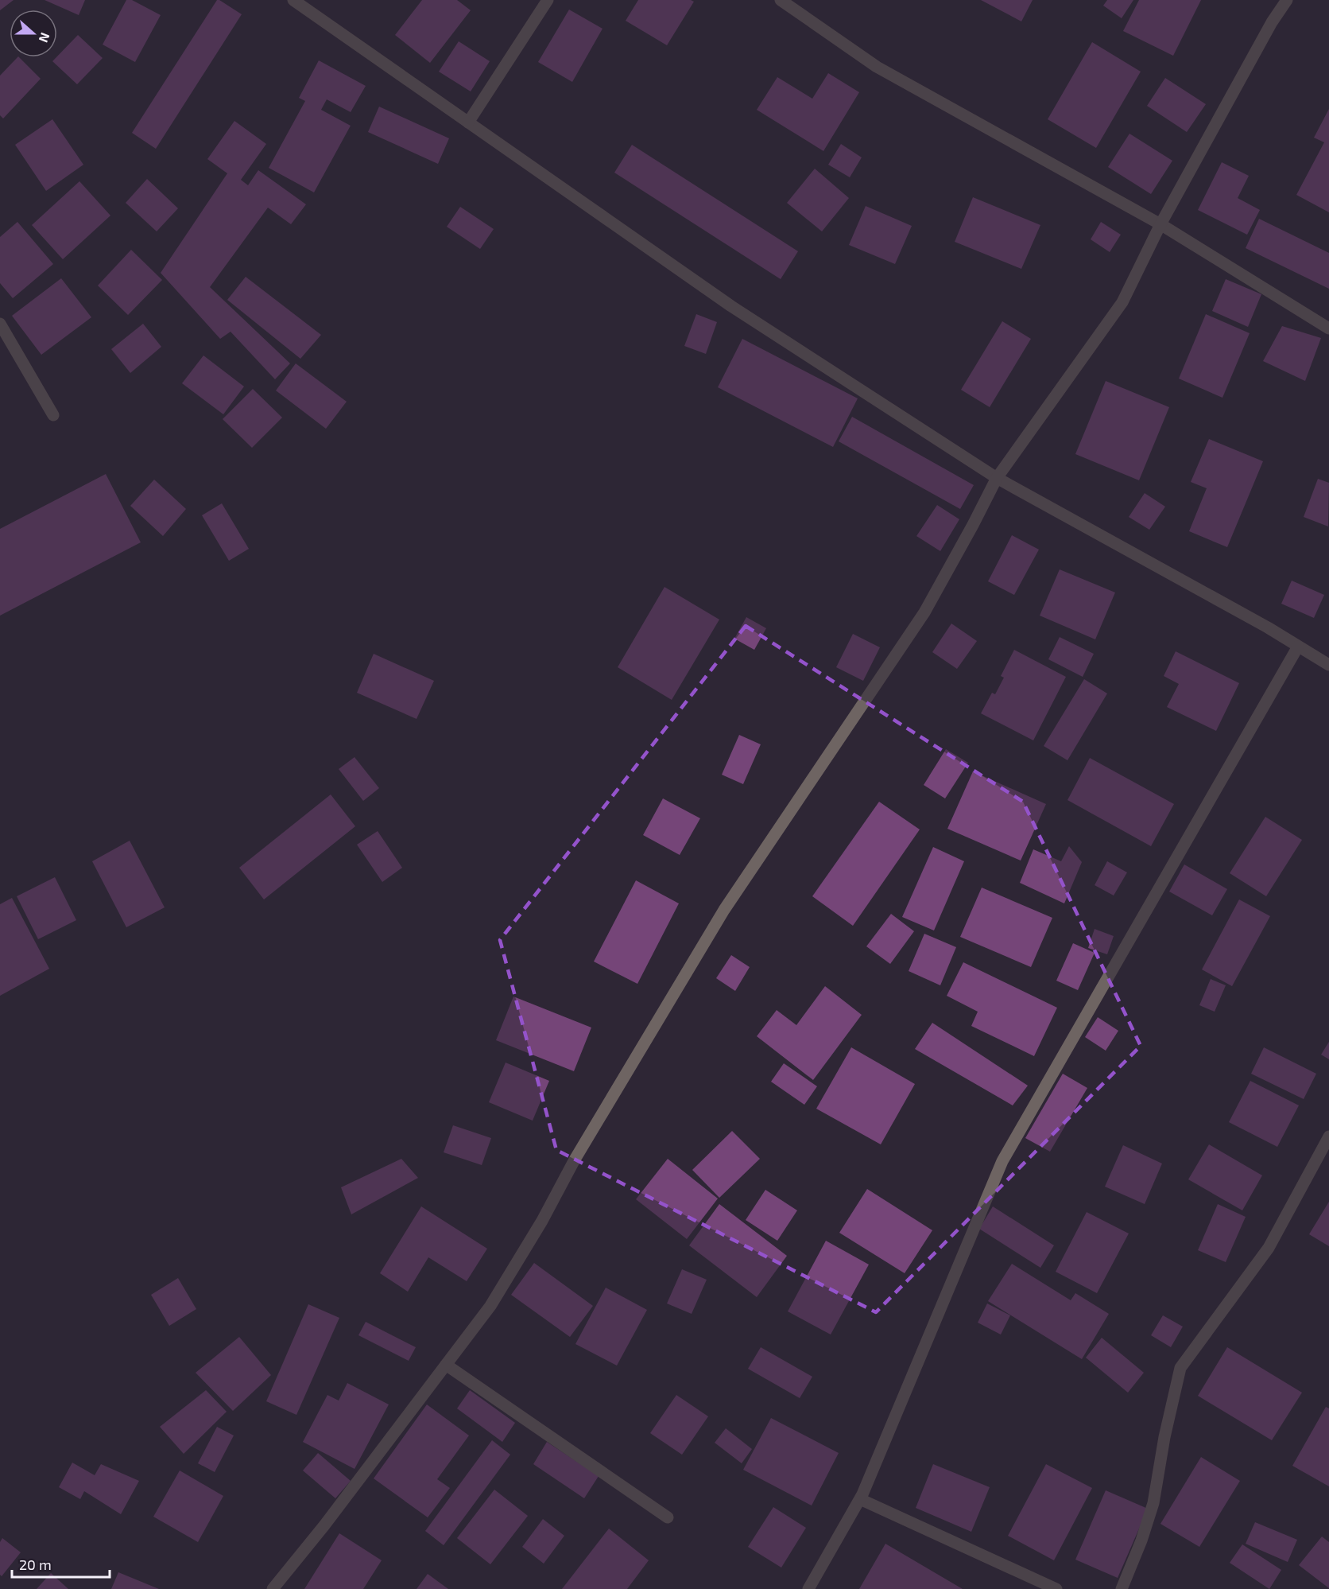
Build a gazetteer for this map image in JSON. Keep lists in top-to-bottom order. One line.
{"scale_bar":"20 m","north":"right"}
